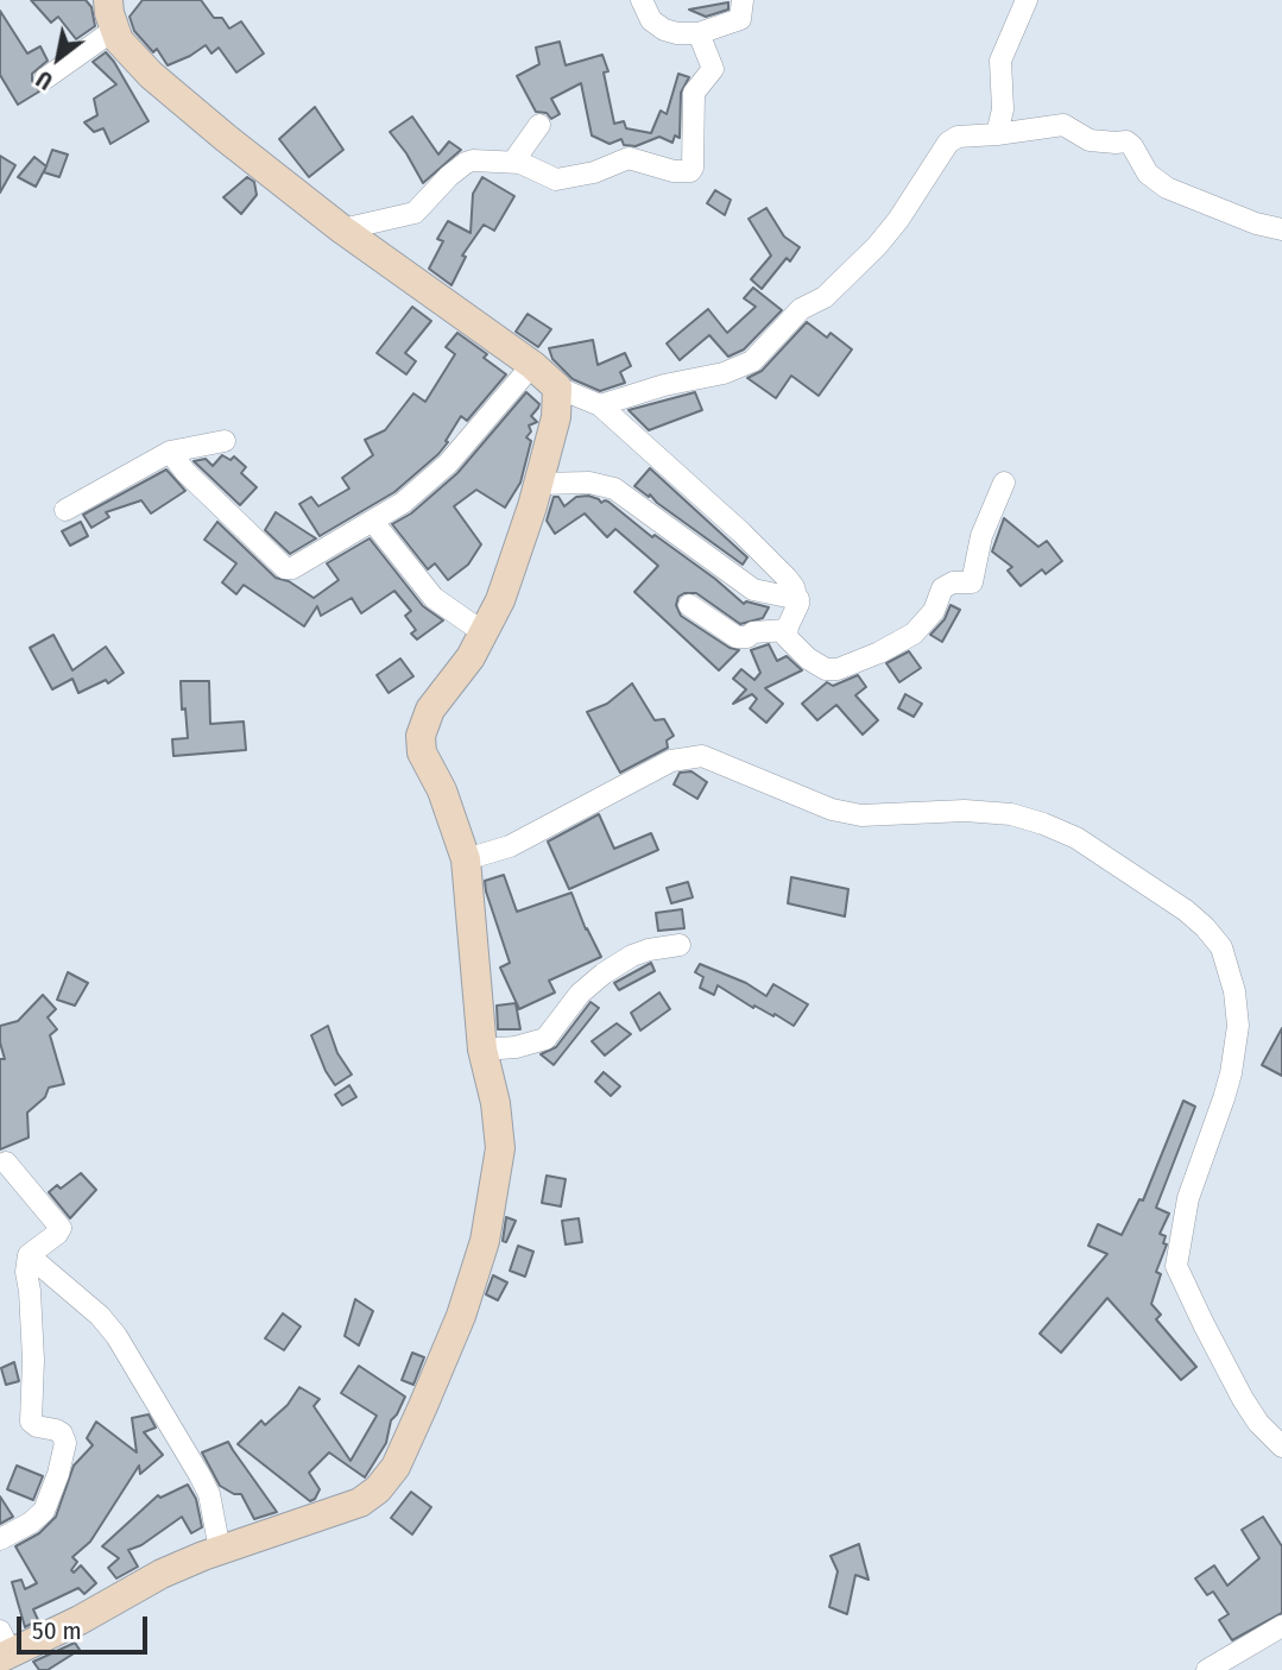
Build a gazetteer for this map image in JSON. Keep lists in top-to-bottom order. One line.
{"scale_bar":"50 m","north":"bottom left"}
